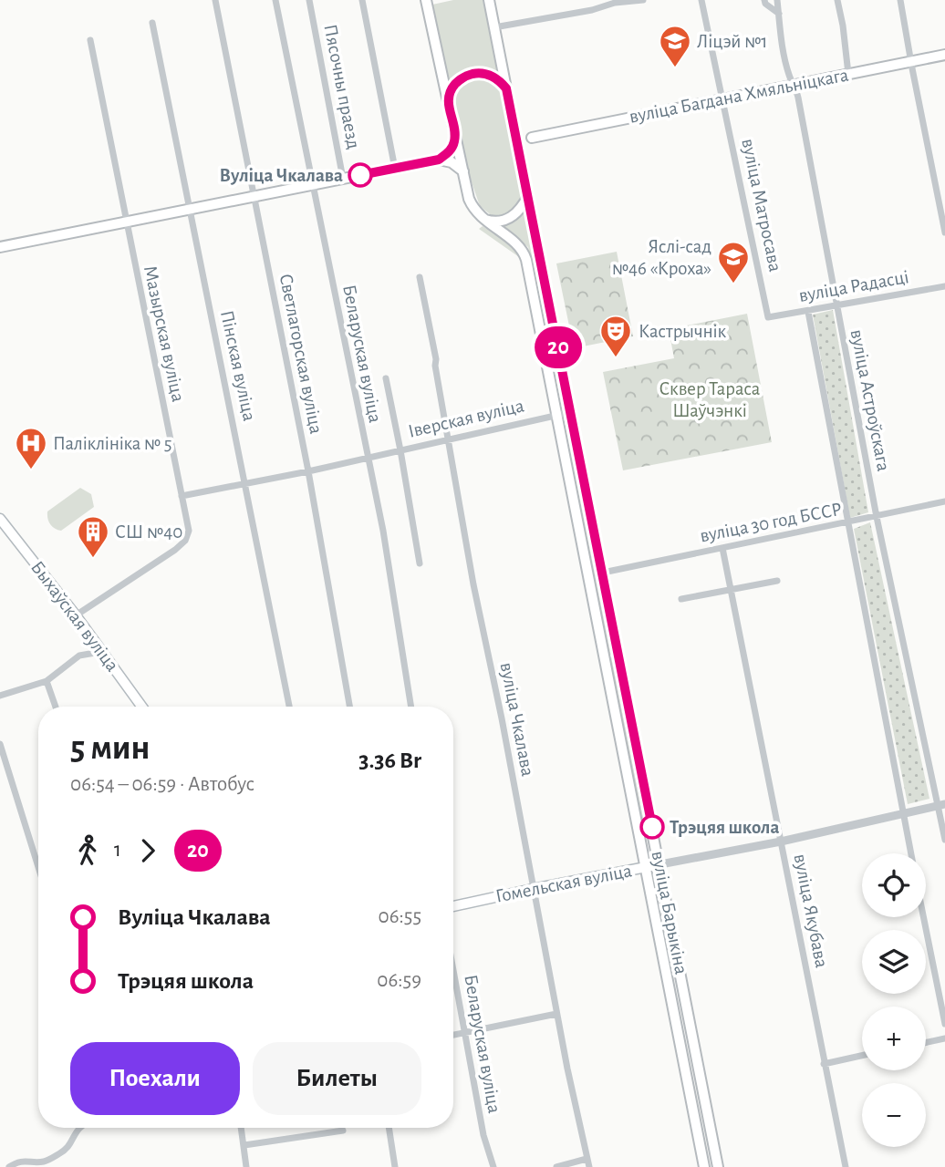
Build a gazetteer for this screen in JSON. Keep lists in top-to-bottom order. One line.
{"streets":{"main road":["вуліца Багдана Хмяльніцкага","Быхаўская вуліца","Гомельская вуліца","вуліца Барыкіна"],"street":["Пясочны праезд","вуліца Матросава","вуліца Радасці","Мазырская вуліца","Светлагорская вуліца","Беларуская вуліца","Пінская вуліца","вуліца Астроўскага","Іверская вуліца","вуліца 30 год БССР","вуліца Чкалава","вуліца Якубава"]},"crossings":[["вуліца Багдана Хмяльніцкага","вуліца Матросава"],["вуліца Багдана Хмяльніцкага","вуліца Астроўскага"],["вуліца Матросава","вуліца Радасці"],["вуліца Радасці","вуліца Астроўскага"],["Мазырская вуліца","Іверская вуліца"],["Мазырская вуліца","Быхаўская вуліца"],["Светлагорская вуліца","Іверская вуліца"],["Беларуская вуліца","Іверская вуліца"],["Пінская вуліца","Іверская вуліца"],["вуліца Астроўскага","вуліца 30 год БССР"],["вуліца Астроўскага","Гомельская вуліца"],["Іверская вуліца","вуліца Чкалава"],["Іверская вуліца","вуліца Барыкіна"],["вуліца 30 год БССР","вуліца Якубава"],["вуліца 30 год БССР","вуліца Барыкіна"],["вуліца Чкалава","Гомельская вуліца"],["Гомельская вуліца","вуліца Якубава"],["Гомельская вуліца","вуліца Барыкіна"]],"parks":["Сквер Тараса Шаўчэнкі"],"places":{"school or university":["Ліцэй №1","Яслі-сад №46 «Кроха»"],"other":["Вуліца Чкалава","Трэцяя школа"],"theatre":["Кастрычнік"],"hospital":["Паліклініка № 5"],"building":["СШ №40"]},"lines":["bus line 20"],"page":{"on_map":"20","heading":["5 мин","06:54 – 06:59 · Автобус","3.36 Br"],"legs":["1","20"],"map_buttons":["+","−"],"list":[{"name":"Вуліца Чкалава","value":"06:55"},{"name":"Трэцяя школа","value":"06:59"}],"buttons":["Поехали","Билеты"]}}
